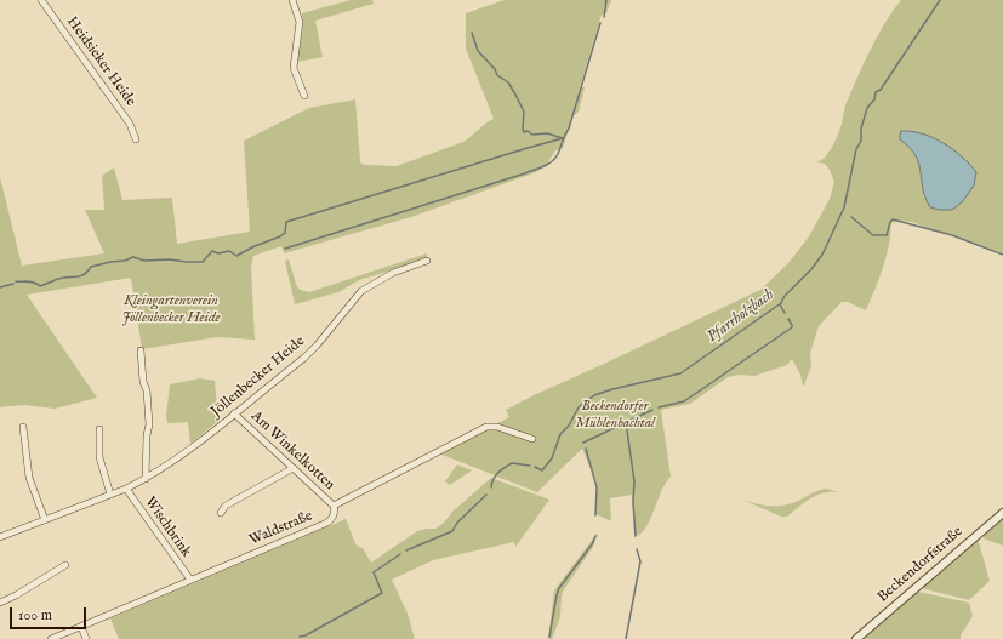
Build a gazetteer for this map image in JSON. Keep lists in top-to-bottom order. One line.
{"streets":{"street":["Heidsieker Heide","Jöllenbecker Heide","Am Winkelkotten","Wischbrink","Waldstraße","Beckendorfstraße"]},"crossings":[["Jöllenbecker Heide","Am Winkelkotten"],["Jöllenbecker Heide","Wischbrink"],["Am Winkelkotten","Waldstraße"],["Wischbrink","Waldstraße"]],"water":["Pfarrholzbach"],"parks":["Kleingartenverein Jöllenbecker Heide","Beckendorfer Mühlenbachtal"],"scale_bar":"100 m"}
